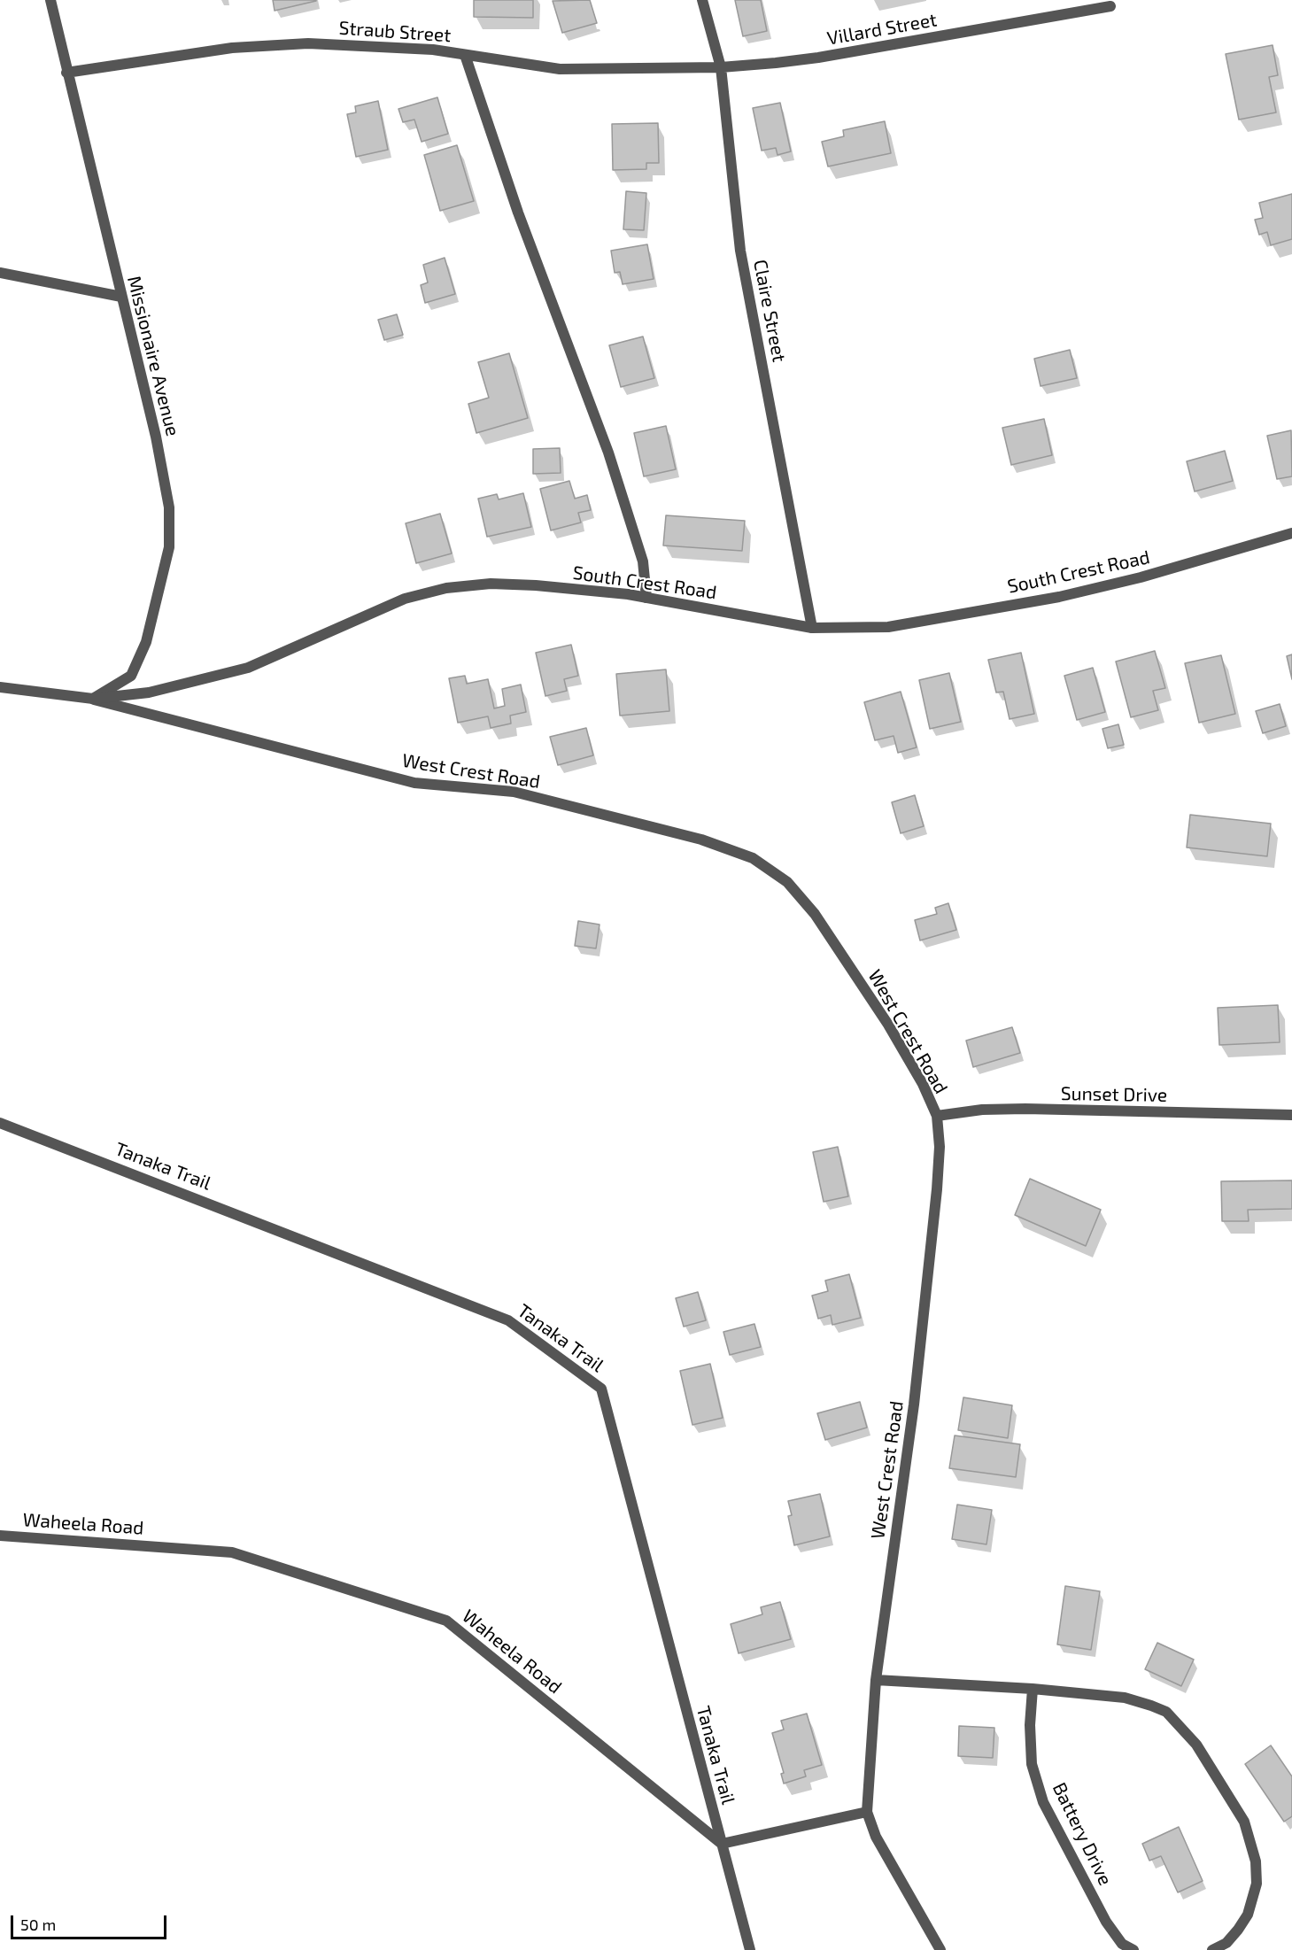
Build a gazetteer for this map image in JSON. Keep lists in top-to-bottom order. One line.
{"streets":{"street":["Villard Street","Straub Street","Claire Street","Missionaire Avenue","South Crest Road","West Crest Road","Sunset Drive","Tanaka Trail","Waheela Road","Battery Drive"]},"crossings":[["Villard Street","Straub Street"],["Villard Street","Claire Street"],["Straub Street","Claire Street"],["Straub Street","Missionaire Avenue"],["Claire Street","South Crest Road"],["Missionaire Avenue","South Crest Road"],["Missionaire Avenue","West Crest Road"],["South Crest Road","West Crest Road"],["West Crest Road","Sunset Drive"],["Tanaka Trail","Waheela Road"]],"scale_bar":"50 m"}
